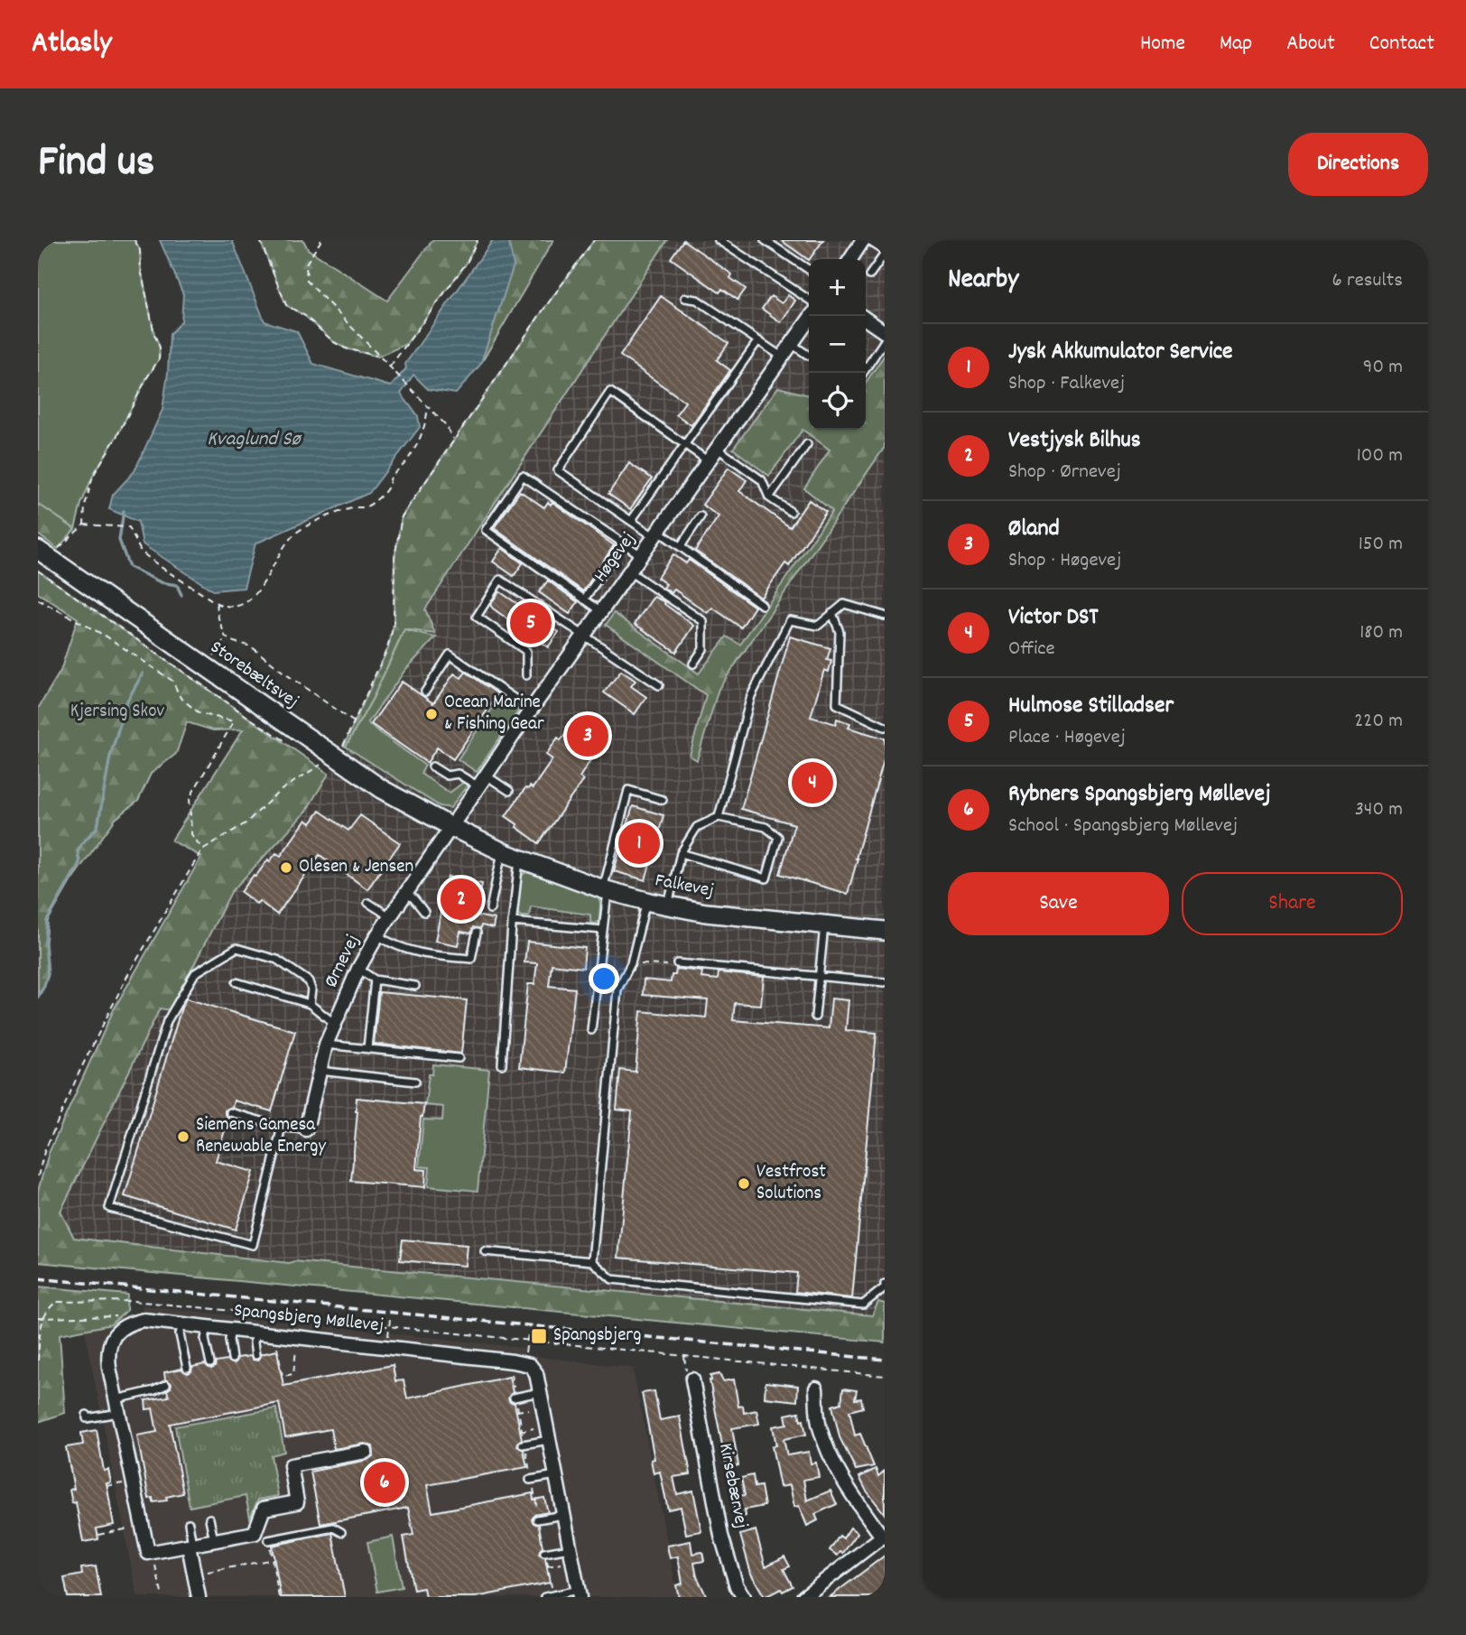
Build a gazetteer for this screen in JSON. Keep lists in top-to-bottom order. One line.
{"streets":{"street":["Høgevej","Storebæltsvej","Falkevej","Ørnevej","Spangsbjerg Møllevej","Kirsebærvej"]},"crossings":[["Høgevej","Storebæltsvej"],["Høgevej","Falkevej"],["Høgevej","Ørnevej"],["Storebæltsvej","Falkevej"],["Storebæltsvej","Ørnevej"],["Falkevej","Ørnevej"]],"water":["Kvaglund Sø"],"parks":["Kjersing Skov"],"places":{"other":["Ocean Marine & Fishing Gear","Olesen & Jensen","Siemens Gamesa Renewable Energy","Vestfrost Solutions"],"transit":["Spangsbjerg"]},"page":{"header":"Atlasly","nav":["Home","Map","About","Contact"],"title":"Find us","buttons":["Directions",["Save","Share"]],"heading":["Nearby","6 results"],"map_buttons":["+","−"],"list":[{"mark":"1","name":"Jysk Akkumulator Service","note":"Shop · Falkevej","value":"90 m"},{"mark":"2","name":"Vestjysk Bilhus","note":"Shop · Ørnevej","value":"100 m"},{"mark":"3","name":"Øland","note":"Shop · Høgevej","value":"150 m"},{"mark":"4","name":"Victor DST","note":"Office","value":"180 m"},{"mark":"5","name":"Hulmose Stilladser","note":"Place · Høgevej","value":"220 m"},{"mark":"6","name":"Rybners Spangsbjerg Møllevej","note":"School · Spangsbjerg Møllevej","value":"340 m"}],"pins":["5","3","4","1","2","6"]}}
